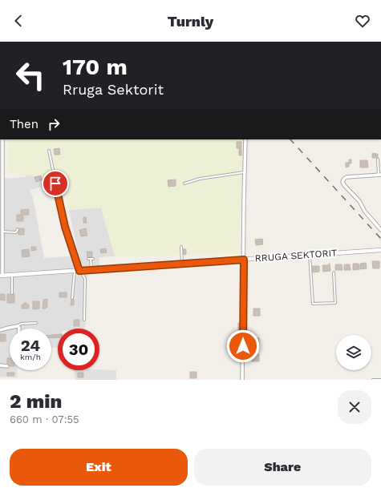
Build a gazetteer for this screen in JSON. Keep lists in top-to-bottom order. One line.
{"streets":{"street":["RRUGA SEKTORIT"]},"page":{"header":"Turnly","turn":["170 m","Rruga Sektorit"],"then":"Then","speed":"24 km/h","limit":"30","heading":["2 min","660 m · 07:55"],"buttons":["Exit","Share"]}}
